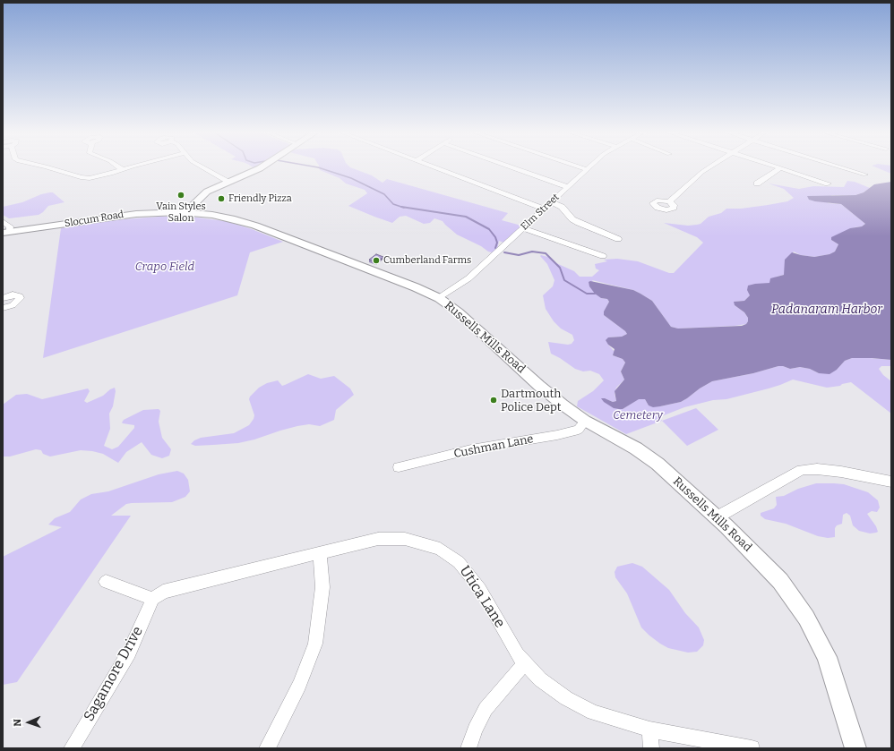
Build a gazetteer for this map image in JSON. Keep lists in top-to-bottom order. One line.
{"streets":{"main road":["Slocum Road","Russells Mills Road"],"street":["Elm Street","Cushman Lane","Utica Lane","Sagamore Drive"]},"crossings":[["Elm Street","Russells Mills Road"],["Slocum Road","Russells Mills Road"],["Russells Mills Road","Cushman Lane"],["Utica Lane","Sagamore Drive"]],"water":["Padanaram Harbor"],"parks":["Crapo Field","Cemetery"],"places":["Vain Styles Salon","Friendly Pizza","Cumberland Farms","Dartmouth Police Dept"],"north":"left"}
